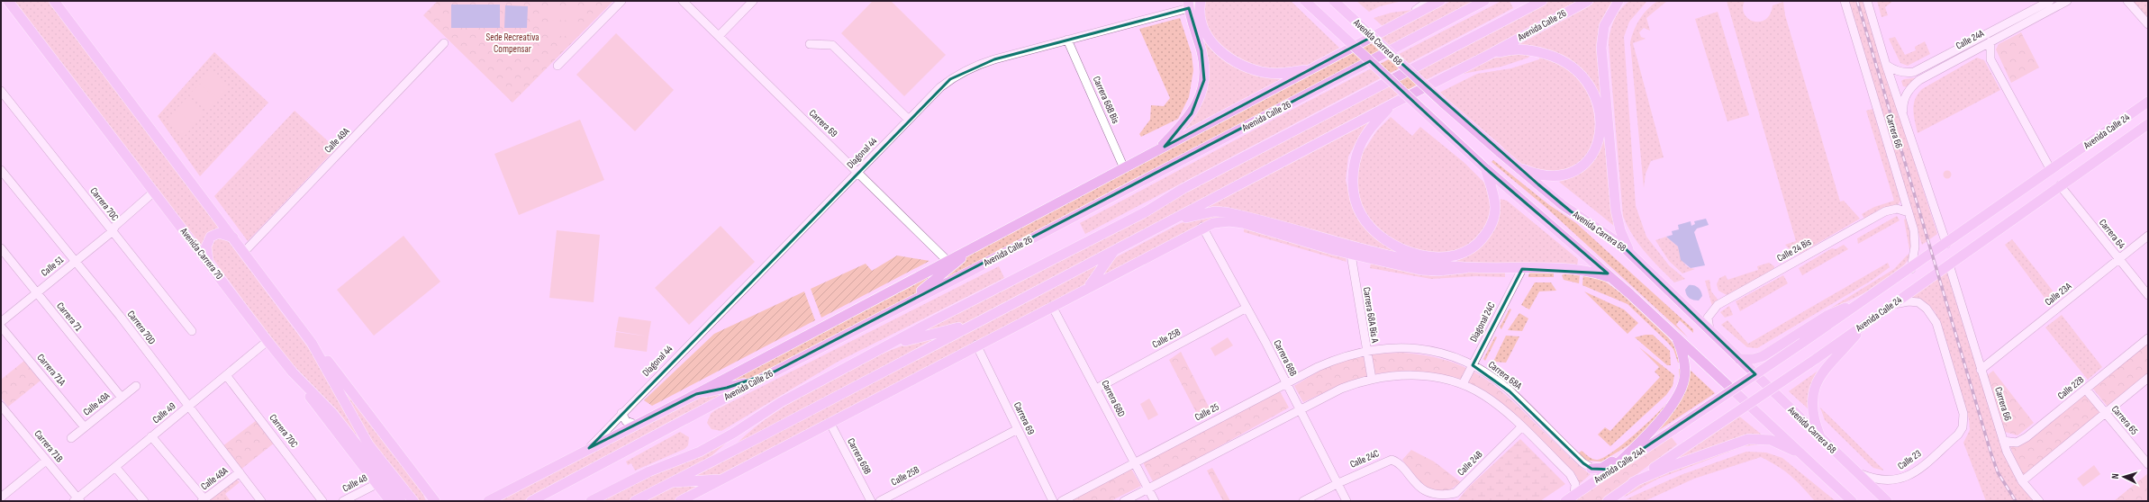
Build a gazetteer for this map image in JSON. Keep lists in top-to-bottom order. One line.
{"streets":{"main road":["Avenida Calle 26","Avenida Carrera 68","Avenida Calle 24","Avenida Carrera 70","Avenida Calle 24A"],"street":["Calle 24A","Carrera 68B Bis","Carrera 69","Carrera 66","Calle 49A","Diagonal 44","Carrera 70C","Carrera 64","Calle 24 Bis","Calle 51","Calle 23A","Carrera 68A Bis A","Carrera 71","Diagonal 24C","Carrera 70D","Calle 25B","Carrera 68B","Carrera 71A","Carrera 68A","Calle 22B","Carrera 68D","Calle 25","Calle 49","Carrera 65","Carrera 71B","Carrera 69B","Calle 24C","Calle 23","Calle 24B","Calle 48A","Calle 48"]},"crossings":[["Avenida Calle 26","Carrera 68B Bis"],["Avenida Calle 26","Carrera 69"],["Avenida Calle 26","Diagonal 44"],["Calle 24A","Carrera 66"],["Avenida Carrera 68","Calle 24 Bis"],["Avenida Carrera 68","Calle 23"],["Carrera 68B Bis","Diagonal 44"],["Carrera 69","Diagonal 44"],["Carrera 69","Calle 25B"],["Carrera 66","Avenida Calle 24"],["Carrera 66","Calle 24 Bis"],["Carrera 66","Calle 23A"],["Carrera 66","Calle 22B"],["Avenida Calle 24","Carrera 64"],["Avenida Calle 24","Calle 23"],["Avenida Calle 24","Avenida Calle 24A"],["Calle 49A","Avenida Carrera 70"],["Calle 49A","Carrera 71"],["Calle 49A","Carrera 71A"],["Carrera 70C","Calle 51"],["Carrera 70C","Calle 49"],["Carrera 64","Calle 23A"],["Avenida Carrera 70","Calle 51"],["Avenida Carrera 70","Calle 49"],["Calle 51","Carrera 71"],["Calle 51","Carrera 70D"],["Carrera 68A Bis A","Carrera 68A"],["Carrera 68A Bis A","Calle 25"],["Diagonal 24C","Carrera 68A"],["Carrera 70D","Calle 49"],["Carrera 70D","Calle 48A"],["Calle 25B","Carrera 68B"],["Calle 25B","Carrera 68D"],["Carrera 68B","Calle 25"],["Carrera 68B","Calle 24C"],["Carrera 68A","Calle 25"],["Carrera 68A","Avenida Calle 24A"],["Calle 22B","Carrera 65"],["Carrera 68D","Calle 25"],["Calle 49","Carrera 71B"],["Calle 24C","Calle 24B"]],"parks":["Sede Recreativa Compensar"],"north":"left"}
